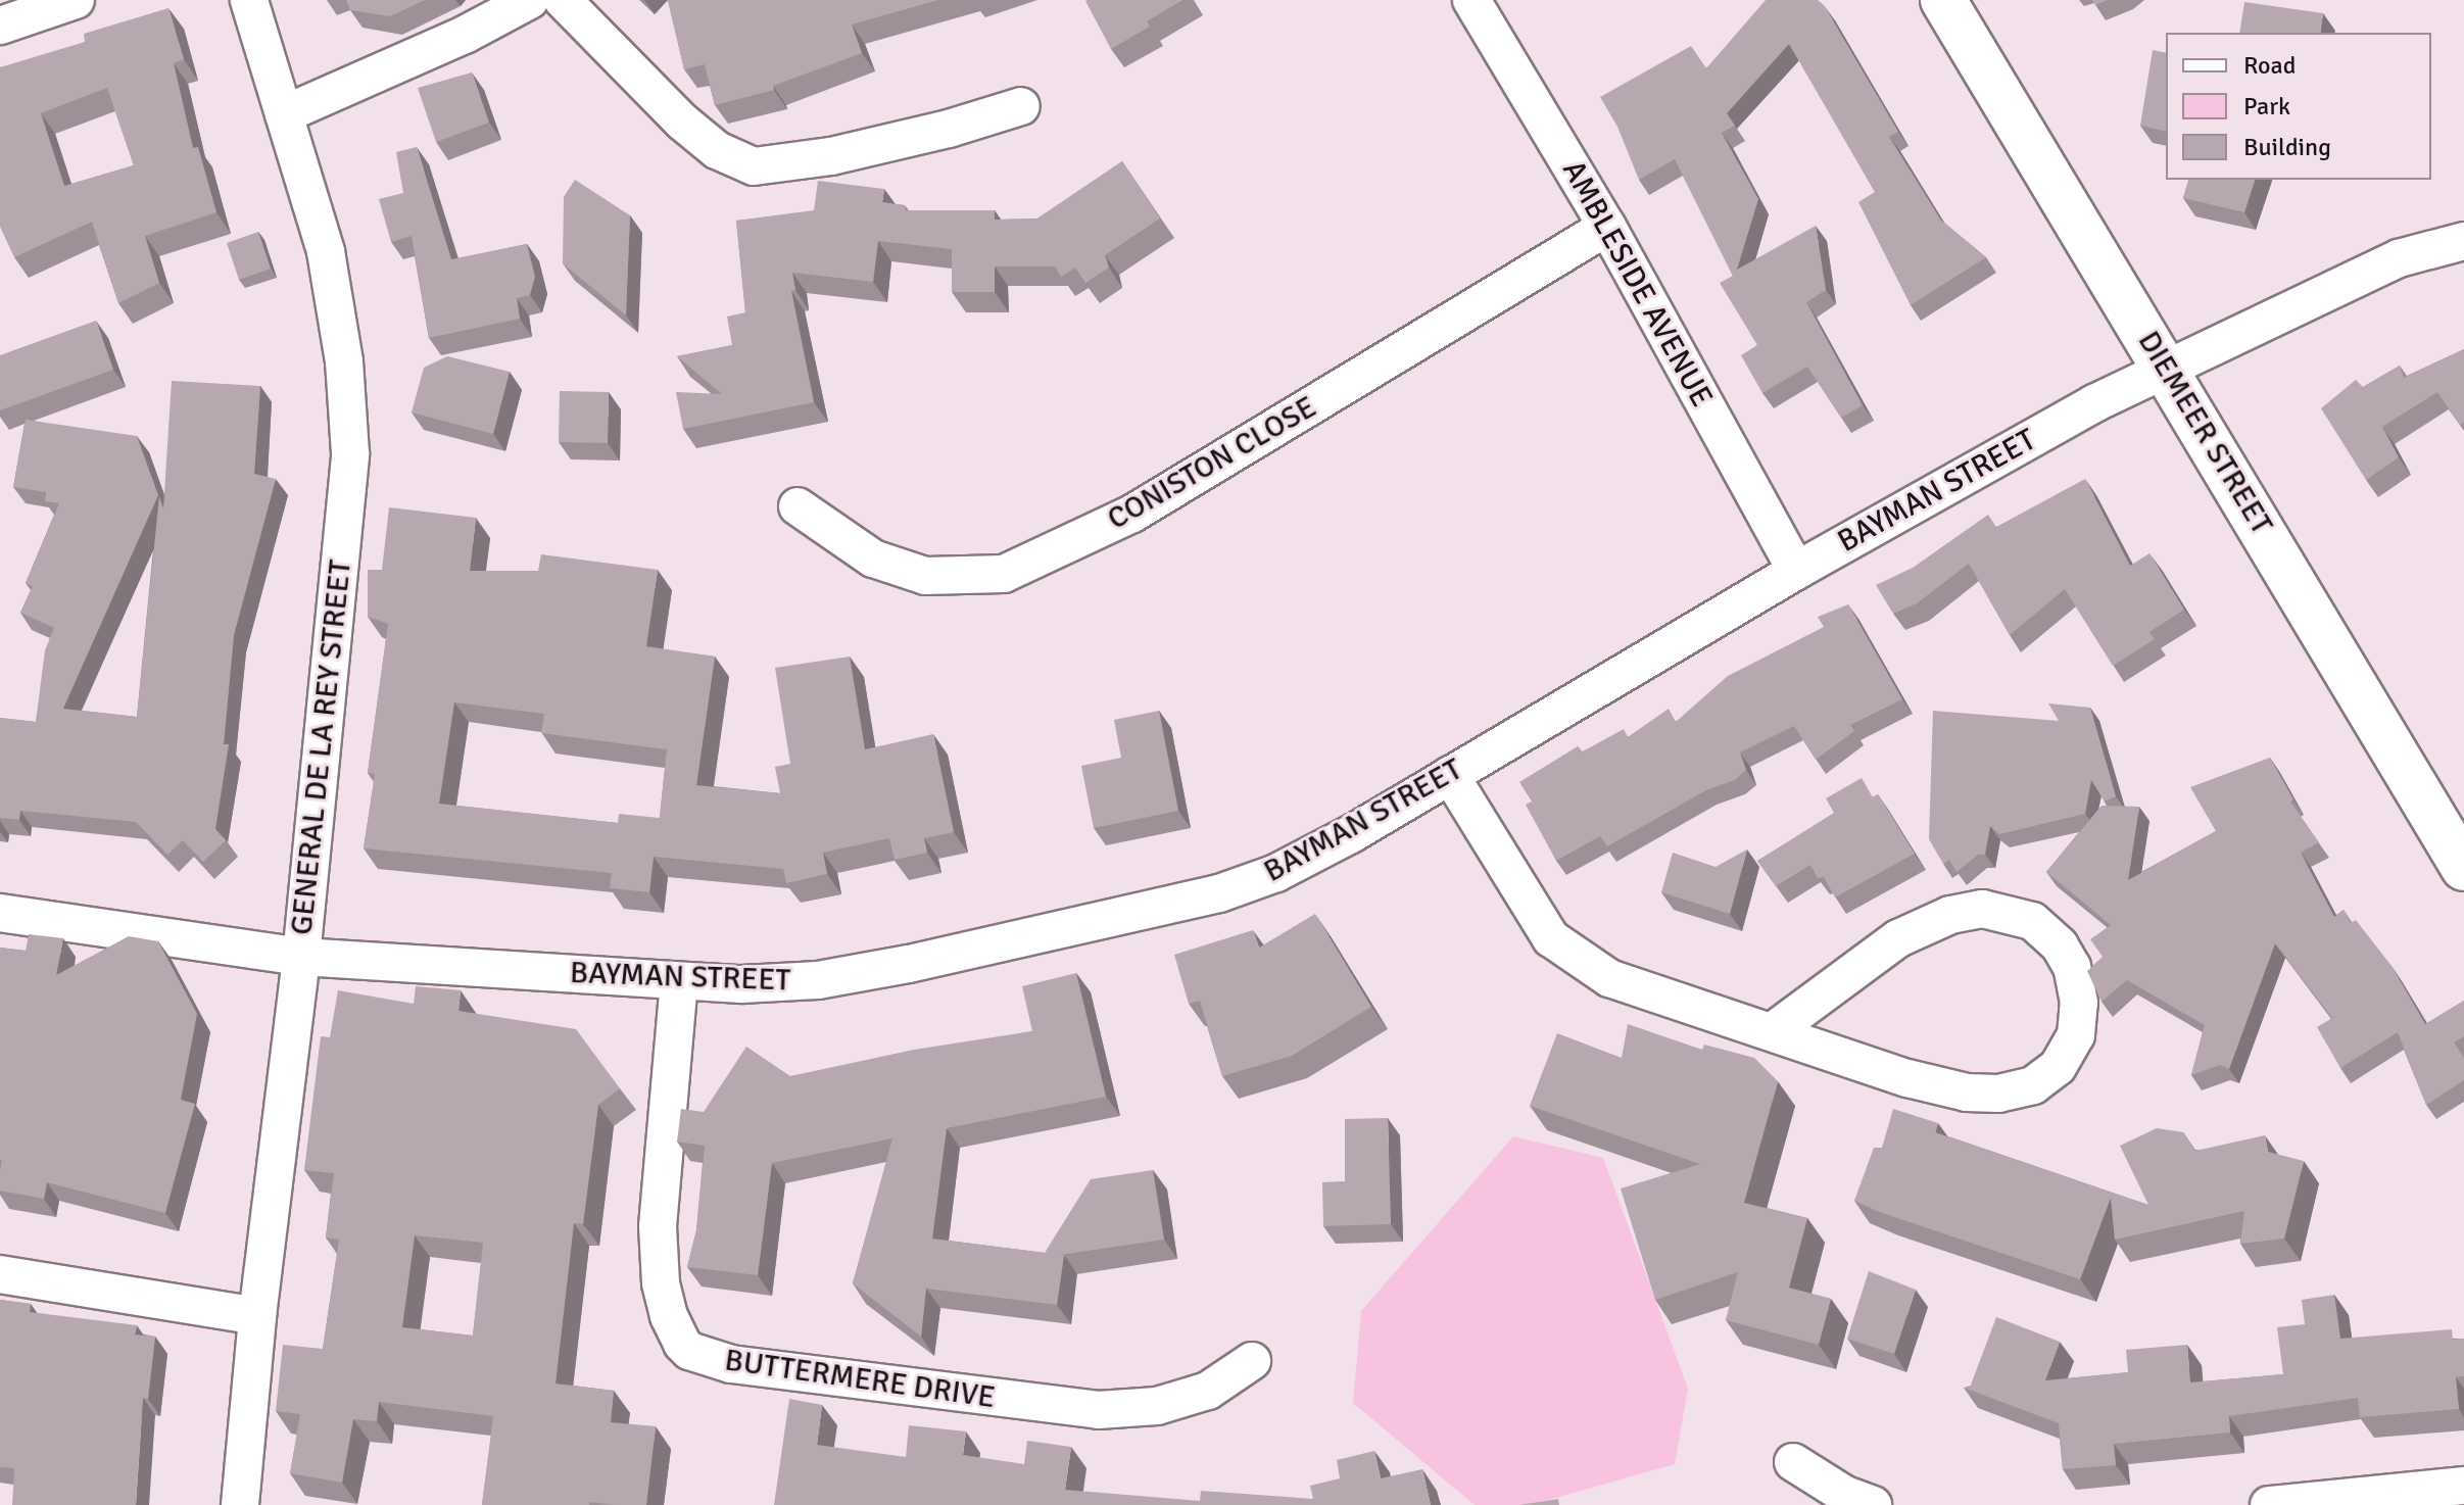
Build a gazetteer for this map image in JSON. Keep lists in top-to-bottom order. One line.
{"streets":{"street":["AMBLESIDE AVENUE","DIEMEER STREET","CONISTON CLOSE","BAYMAN STREET","GENERAL DE LA REY STREET","BUTTERMERE DRIVE"]},"crossings":[["AMBLESIDE AVENUE","CONISTON CLOSE"],["AMBLESIDE AVENUE","BAYMAN STREET"],["DIEMEER STREET","BAYMAN STREET"],["BAYMAN STREET","GENERAL DE LA REY STREET"],["BAYMAN STREET","BUTTERMERE DRIVE"]],"legend":["Road","Park","Building"]}
